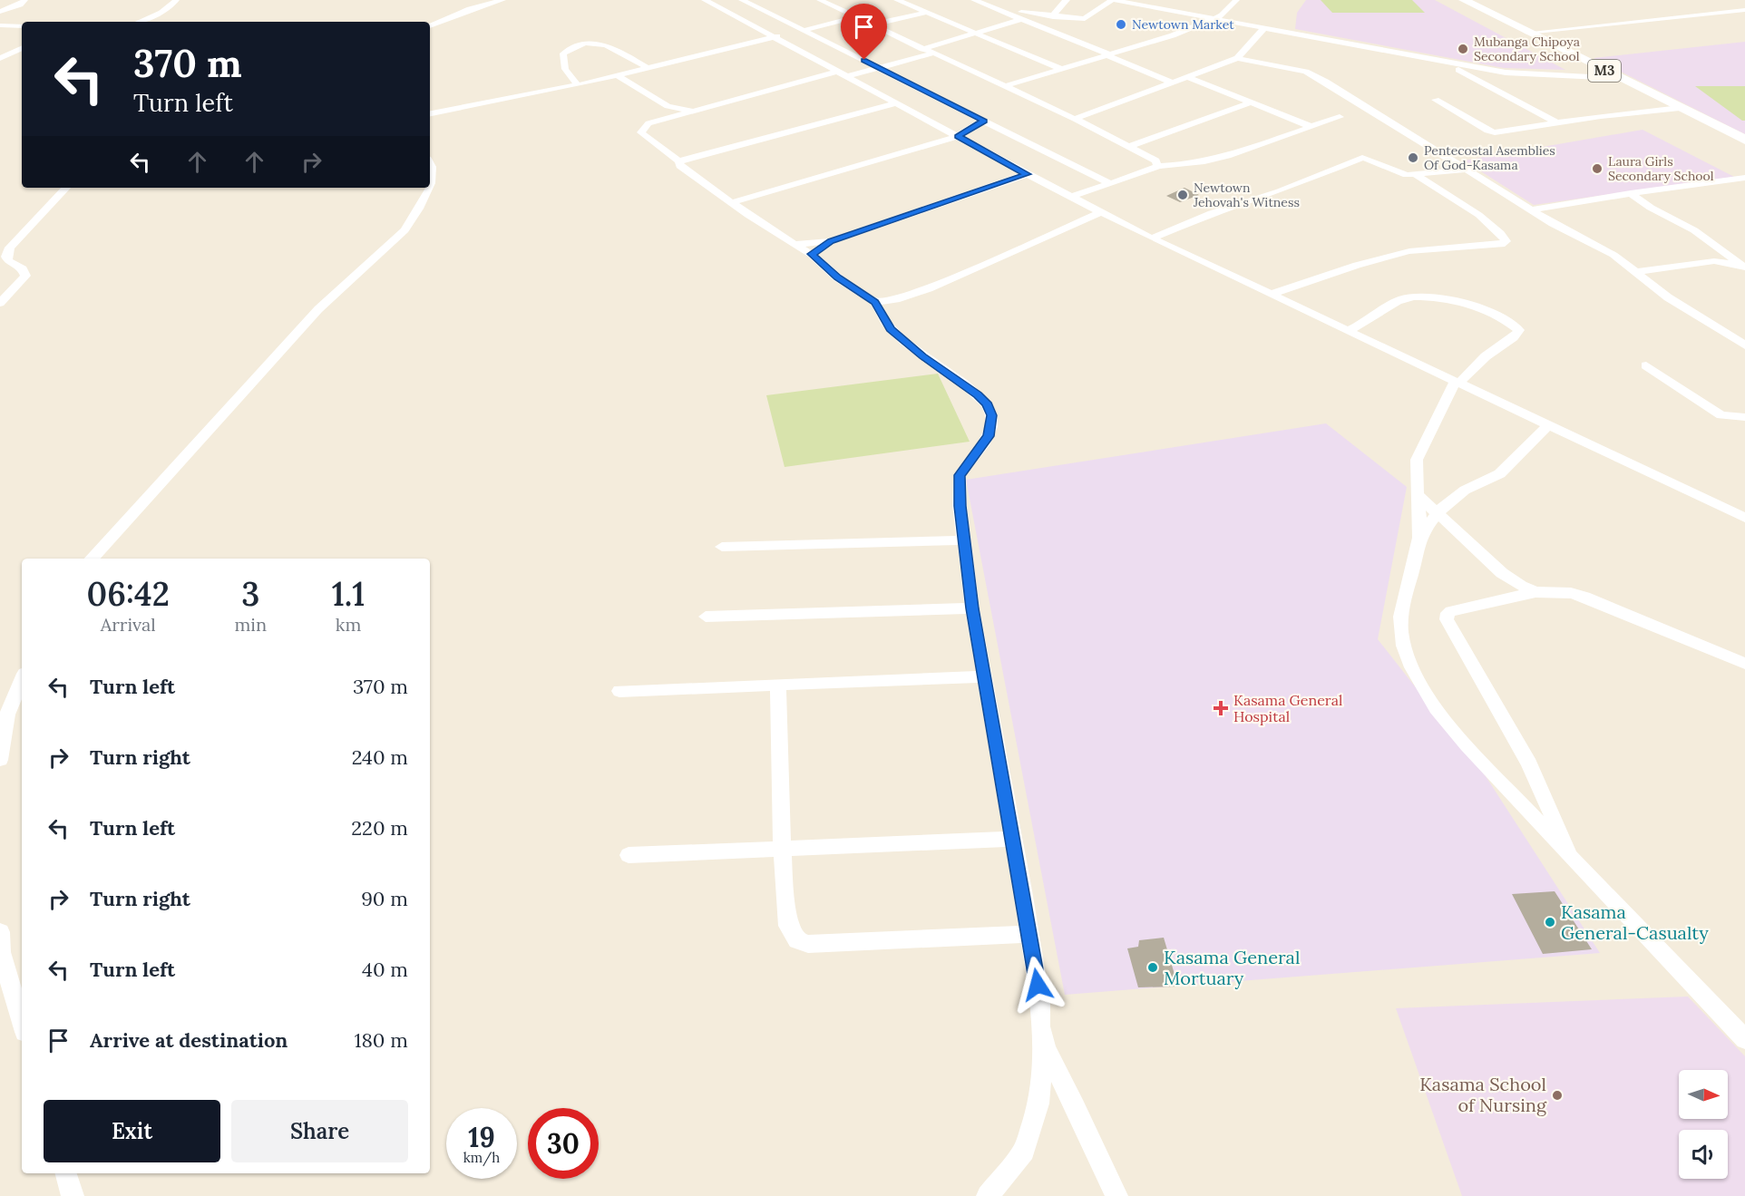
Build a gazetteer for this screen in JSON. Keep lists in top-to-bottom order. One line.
{"streets":{"main road":["M3"]},"places":{"other":["Newtown Market","Mubanga Chipoya Secondary School","Pentecostal Asemblies Of God-Kasama","Laura Girls Secondary School","Newtown Jehovah's Witness","Kasama General-Casualty","Kasama General Mortuary","Kasama School of Nursing"],"health":["Kasama General Hospital"]},"north":"right","page":{"turn":["370 m","Turn left"],"eta":["06:42","Arrival","3","min","1.1","km"],"list":[{"name":"Turn left","value":"370 m"},{"name":"Turn right","value":"240 m"},{"name":"Turn left","value":"220 m"},{"name":"Turn right","value":"90 m"},{"name":"Turn left","value":"40 m"},{"name":"Arrive at destination","value":"180 m"}],"buttons":["Exit","Share"],"speed":"19 km/h","limit":"30"}}
